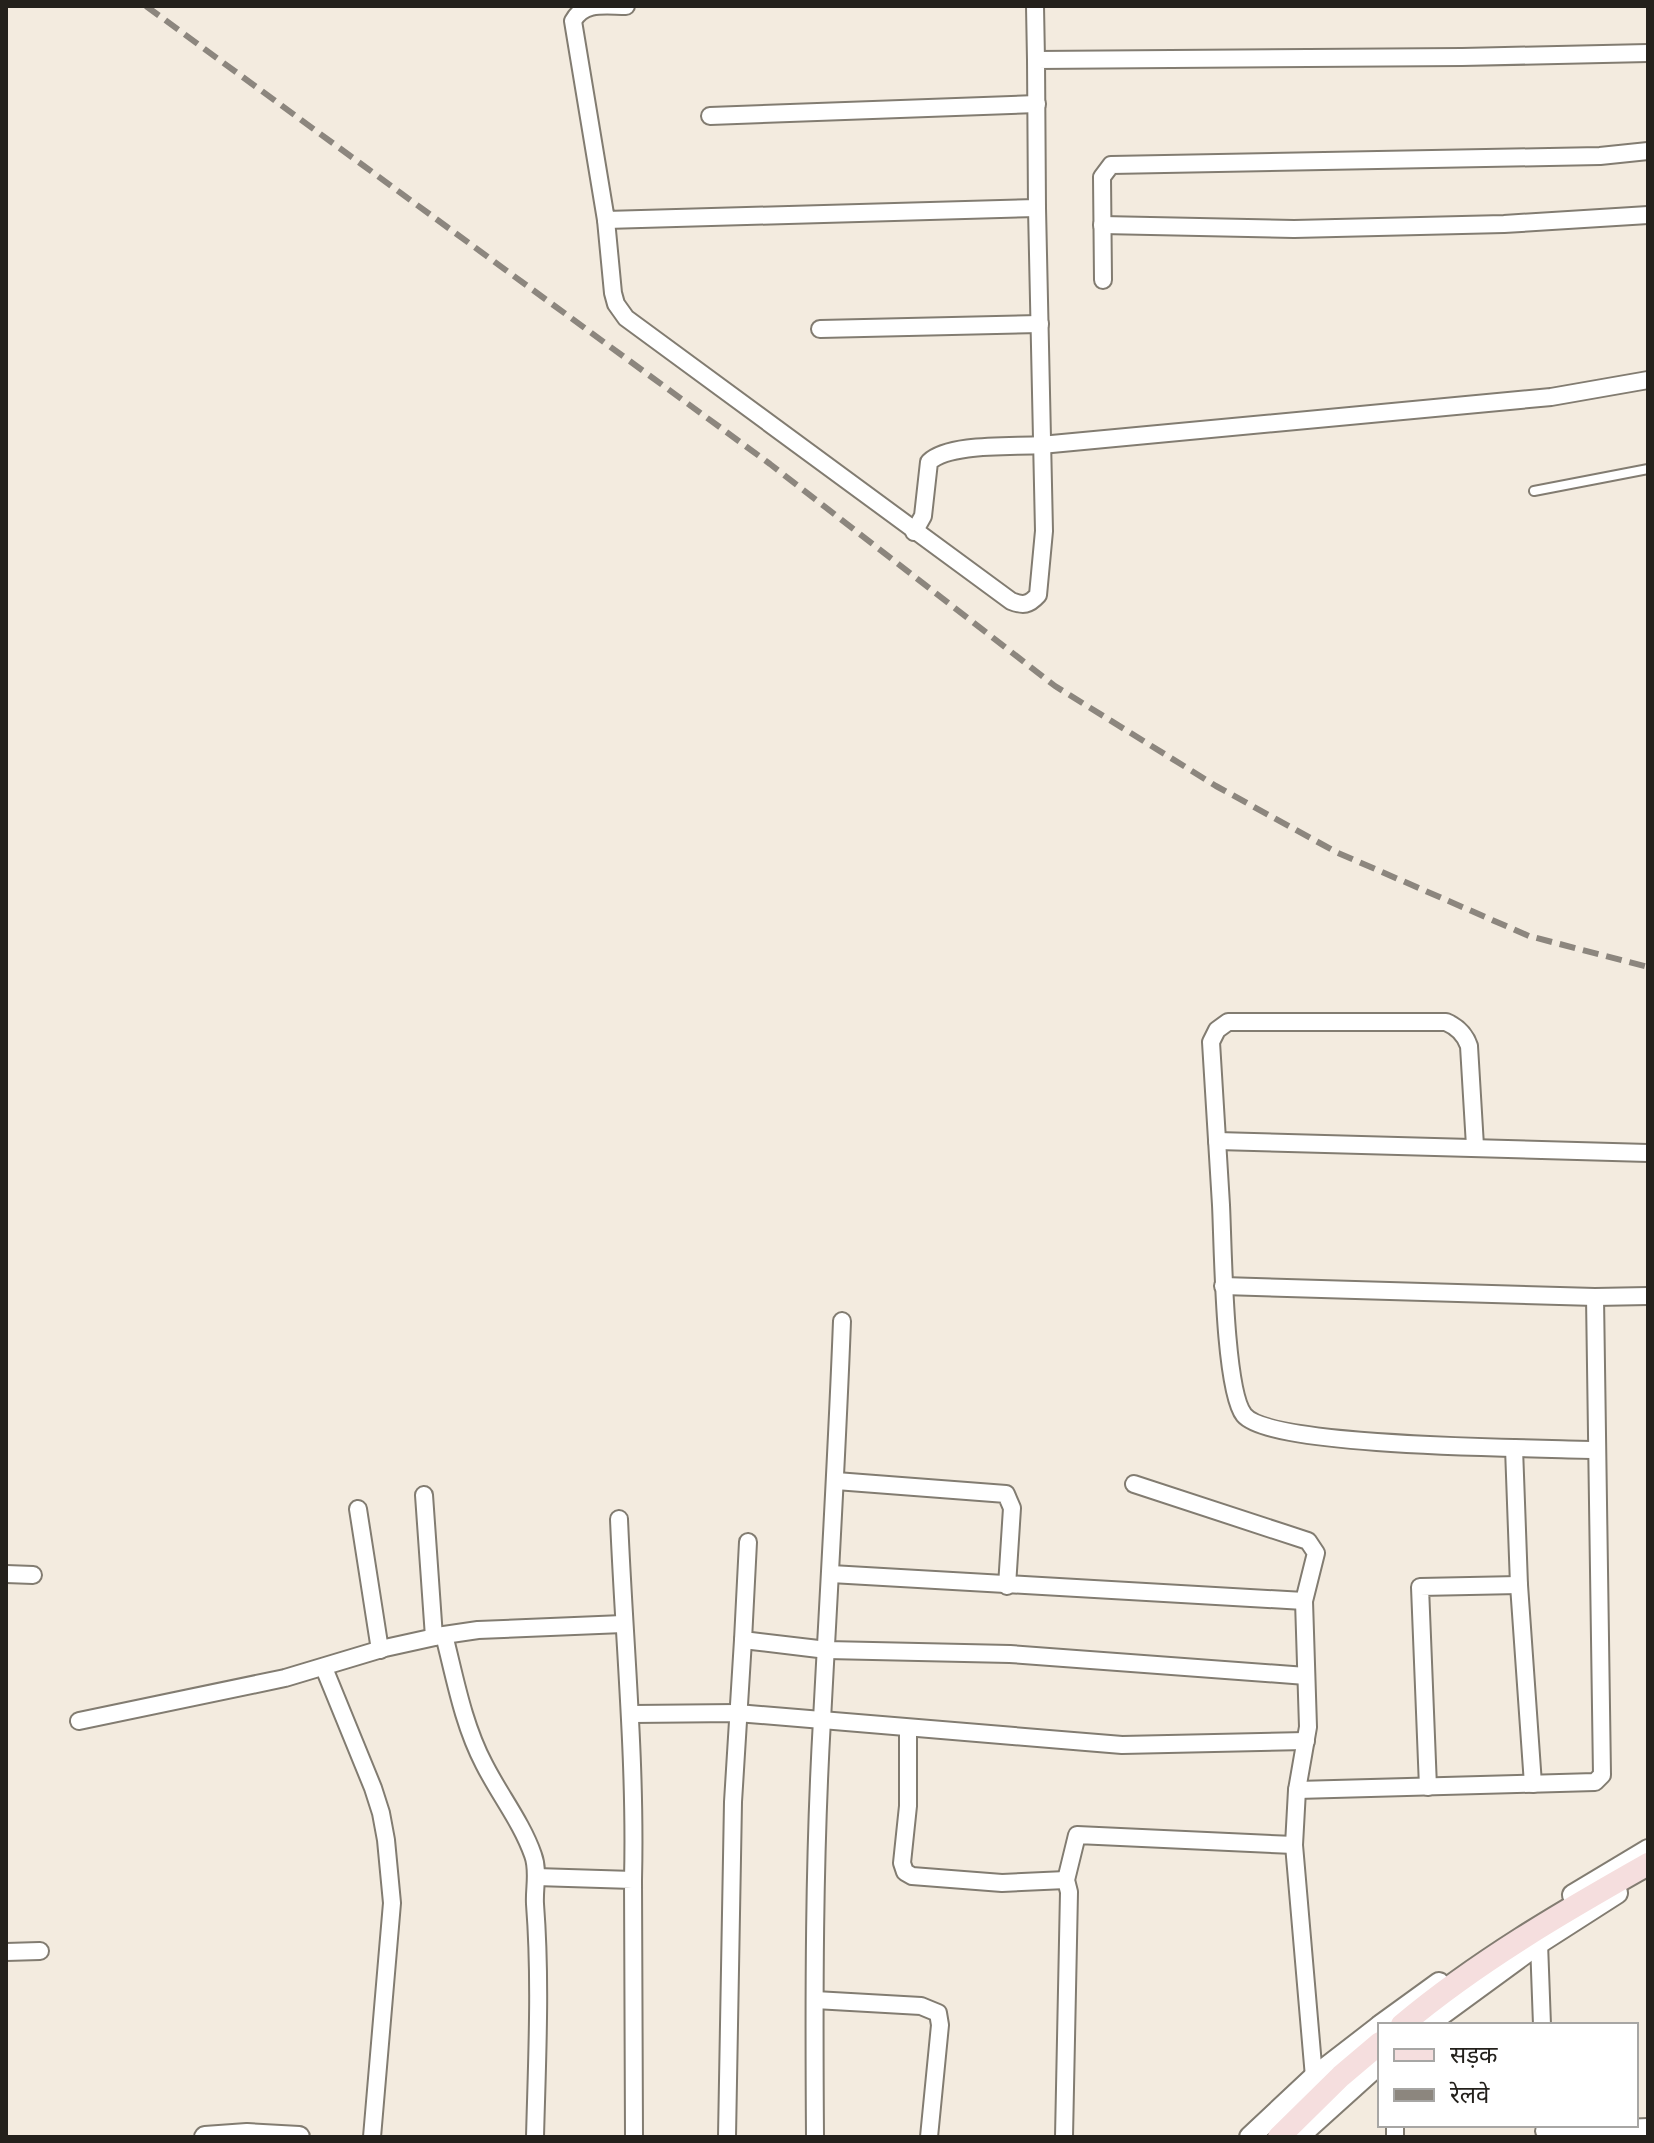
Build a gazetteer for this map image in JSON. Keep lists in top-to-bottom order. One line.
{"legend":["सड़क","रेलवे"]}
